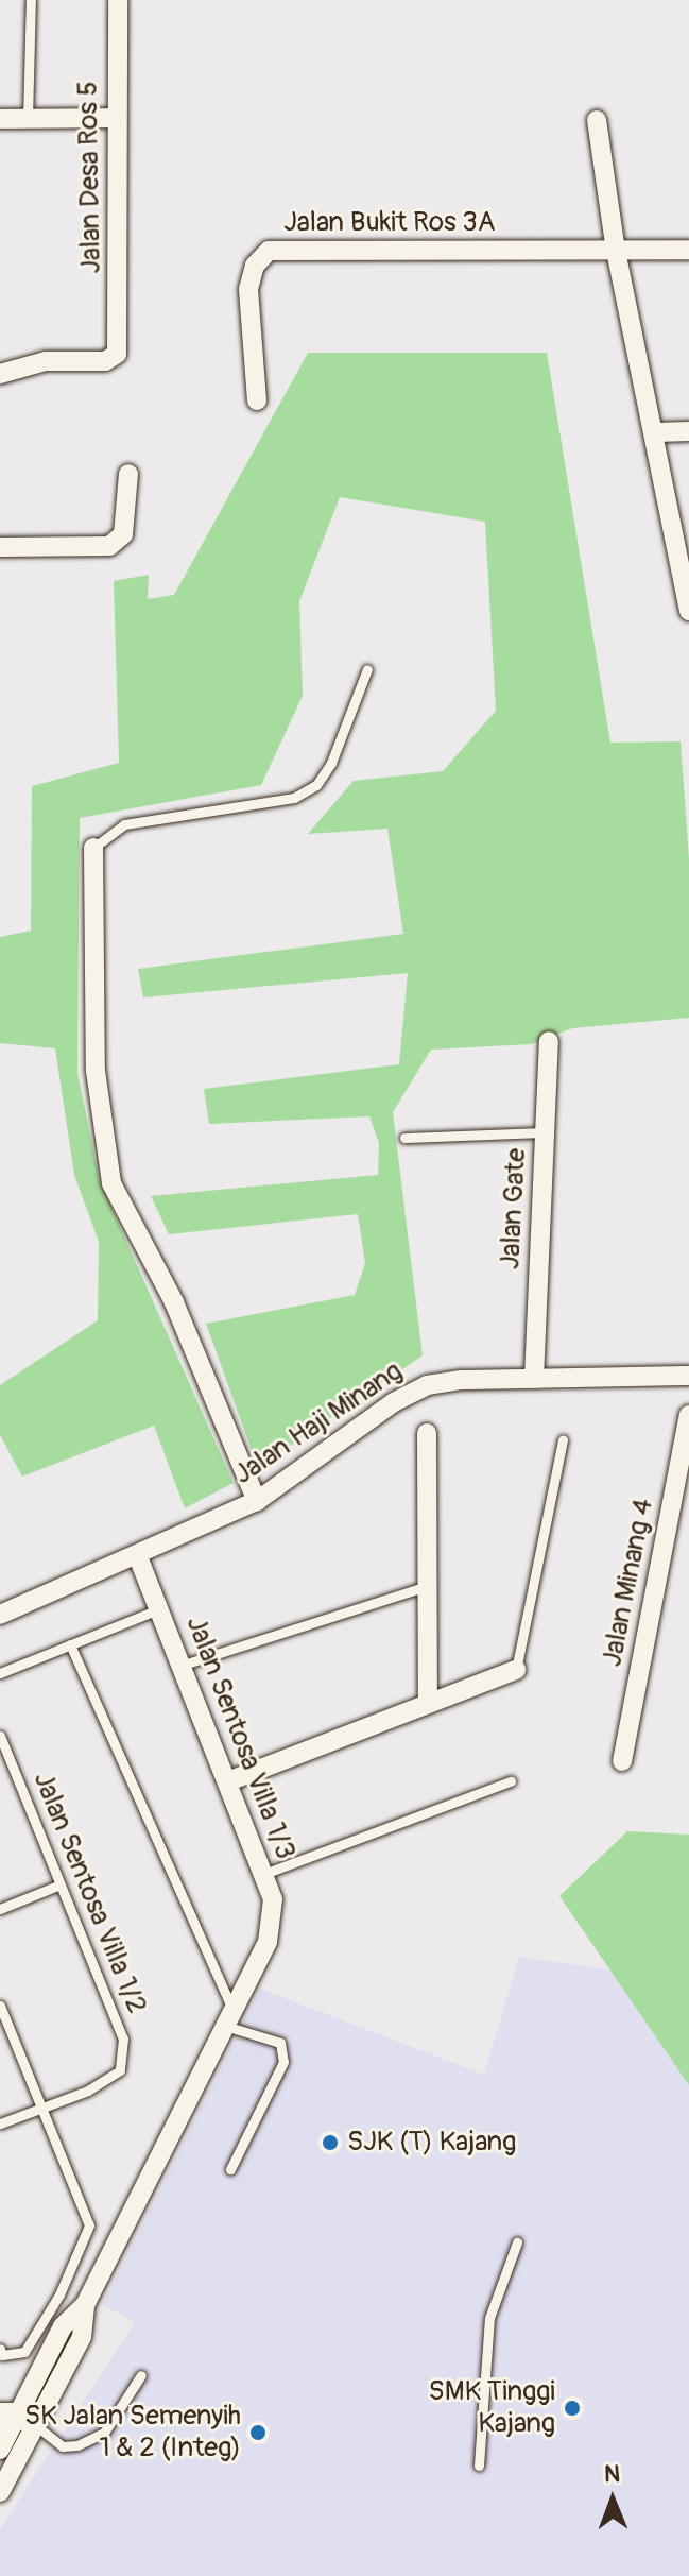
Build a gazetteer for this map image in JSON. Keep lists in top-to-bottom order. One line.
{"streets":{"street":["Jalan Desa Ros 5","Jalan Bukit Ros 3A","Jalan Gate","Jalan Haji Minang","Jalan Minang 4","Jalan Sentosa Villa 1/3"],"lane":["Jalan Sentosa Villa 1/2"]},"crossings":[["Jalan Gate","Jalan Haji Minang"],["Jalan Haji Minang","Jalan Sentosa Villa 1/3"]],"places":["SJK (T) Kajang","SMK Tinggi Kajang","SK Jalan Semenyih 1 & 2 (Integ)"],"north":"top"}
